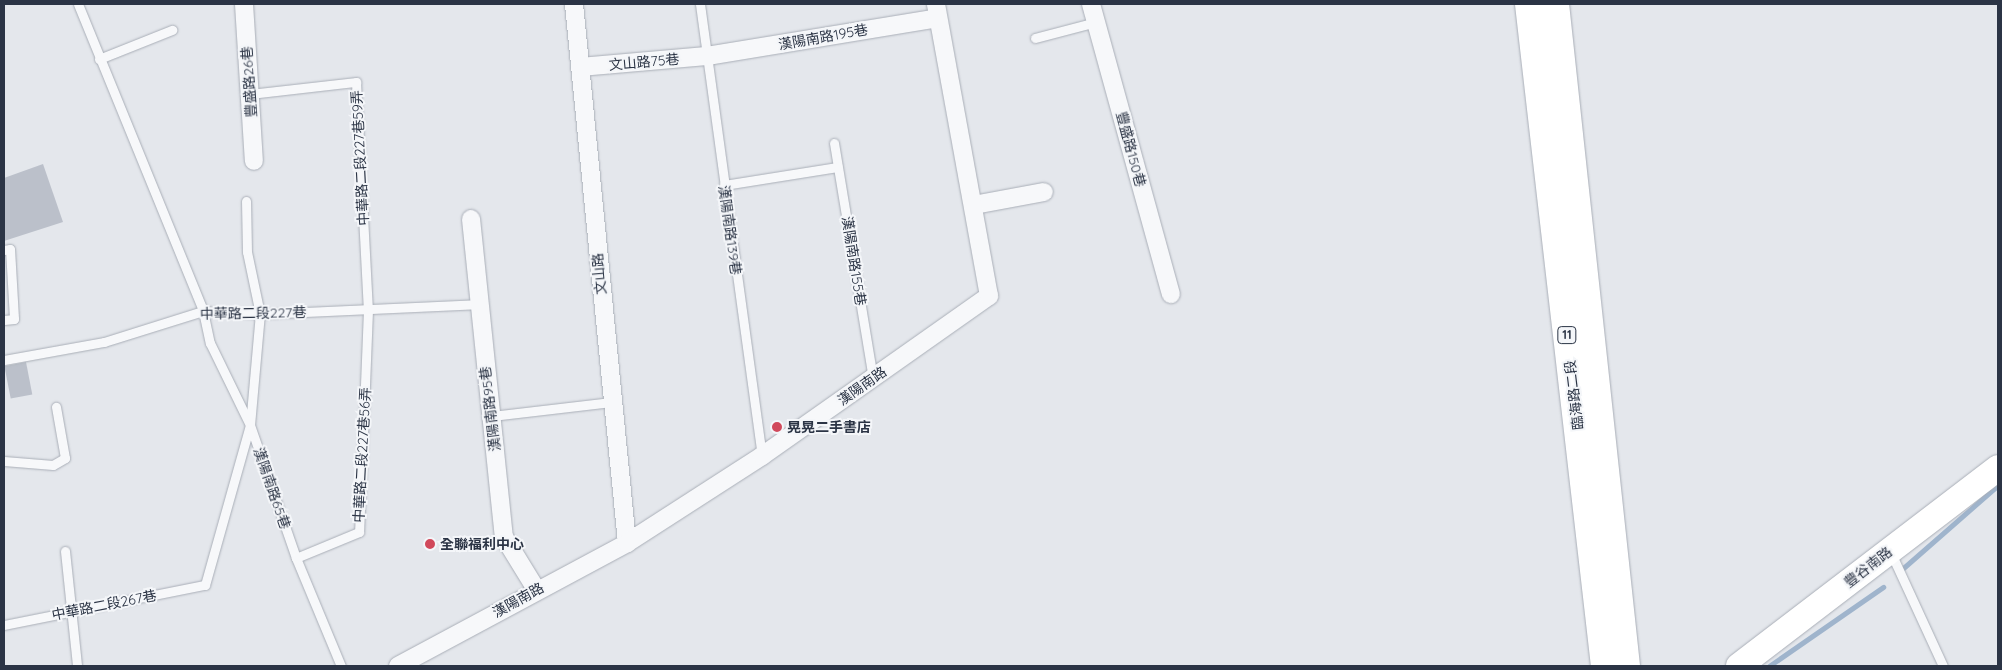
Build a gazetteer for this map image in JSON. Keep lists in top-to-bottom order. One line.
{"streets":{"main road":["11","臨海路二段"],"street":["漢陽南路195巷","文山路75巷","豐盛路26巷","豐盛路150巷","文山路","漢陽南路","漢陽南路95巷","豐谷南路"],"lane":["中華路二段227巷59弄","漢陽南路139巷","漢陽南路155巷","中華路二段227巷","中華路二段227巷56弄","漢陽南路65巷","中華路二段267巷"]},"crossings":[["漢陽南路195巷","文山路75巷"],["漢陽南路195巷","漢陽南路139巷"],["漢陽南路195巷","漢陽南路"],["文山路75巷","漢陽南路139巷"],["文山路75巷","文山路"],["豐盛路26巷","中華路二段227巷59弄"],["中華路二段227巷59弄","中華路二段227巷"],["中華路二段227巷59弄","中華路二段227巷56弄"],["漢陽南路139巷","漢陽南路"],["漢陽南路155巷","漢陽南路"],["文山路","漢陽南路"],["中華路二段227巷","漢陽南路95巷"],["中華路二段227巷","中華路二段227巷56弄"],["中華路二段227巷","漢陽南路65巷"],["漢陽南路","漢陽南路95巷"],["中華路二段227巷56弄","漢陽南路65巷"],["漢陽南路65巷","中華路二段267巷"]],"places":["晃晃二手書店","全聯福利中心"]}
